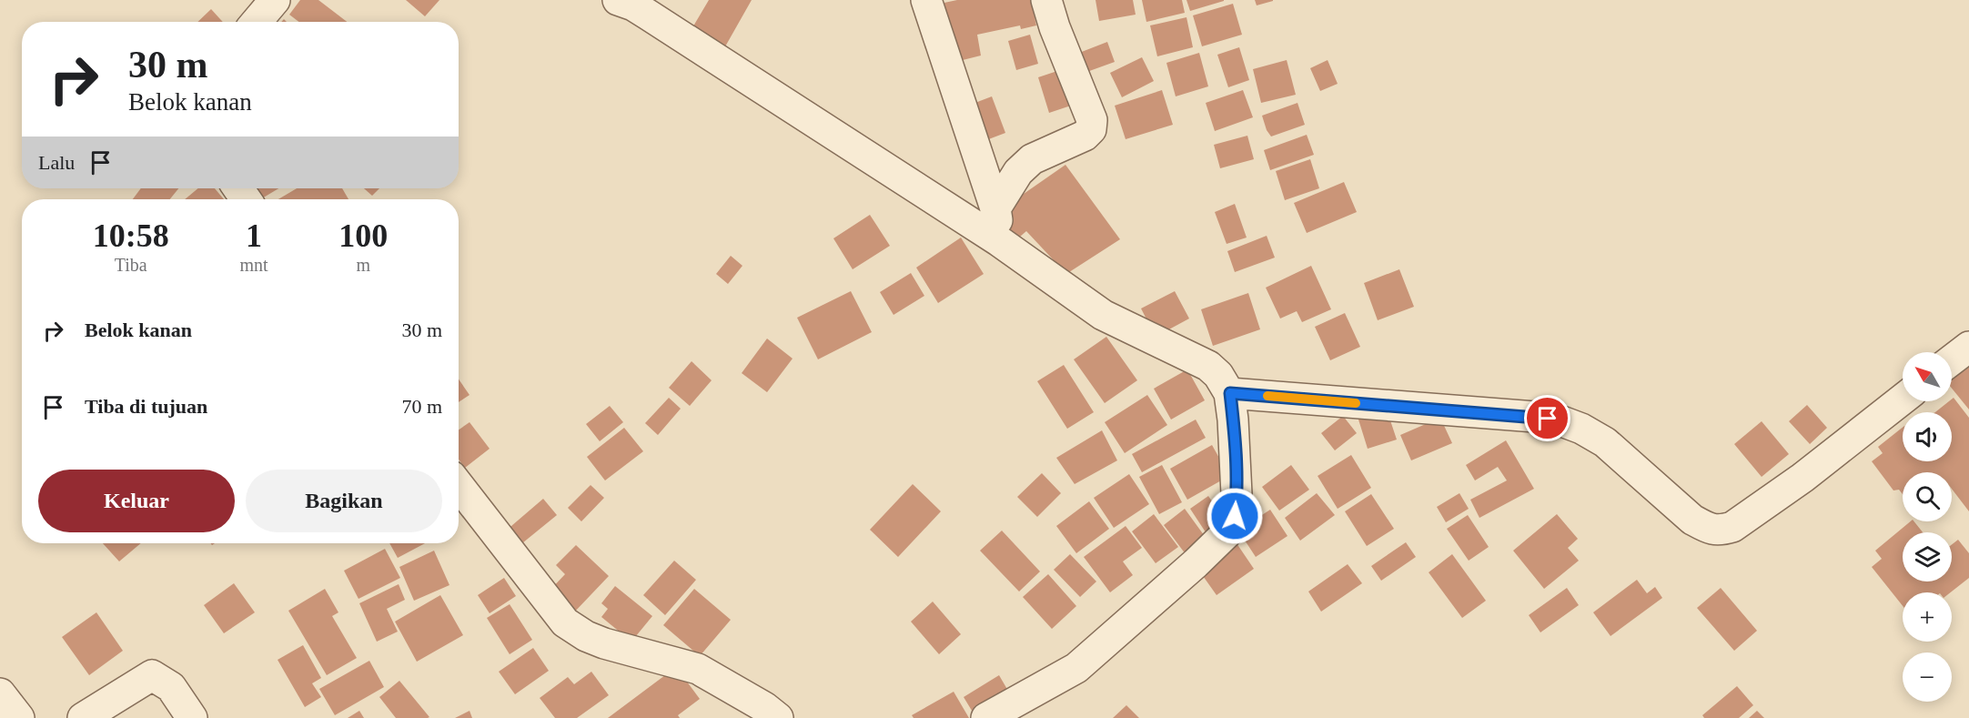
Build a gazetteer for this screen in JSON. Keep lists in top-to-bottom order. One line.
{"north":"top left","page":{"turn":["30 m","Belok kanan"],"then":"Lalu","eta":["10:58","Tiba","1","mnt","100","m"],"list":[{"name":"Belok kanan","value":"30 m"},{"name":"Tiba di tujuan","value":"70 m"}],"map_buttons":["+","−"],"buttons":["Keluar","Bagikan"]}}
